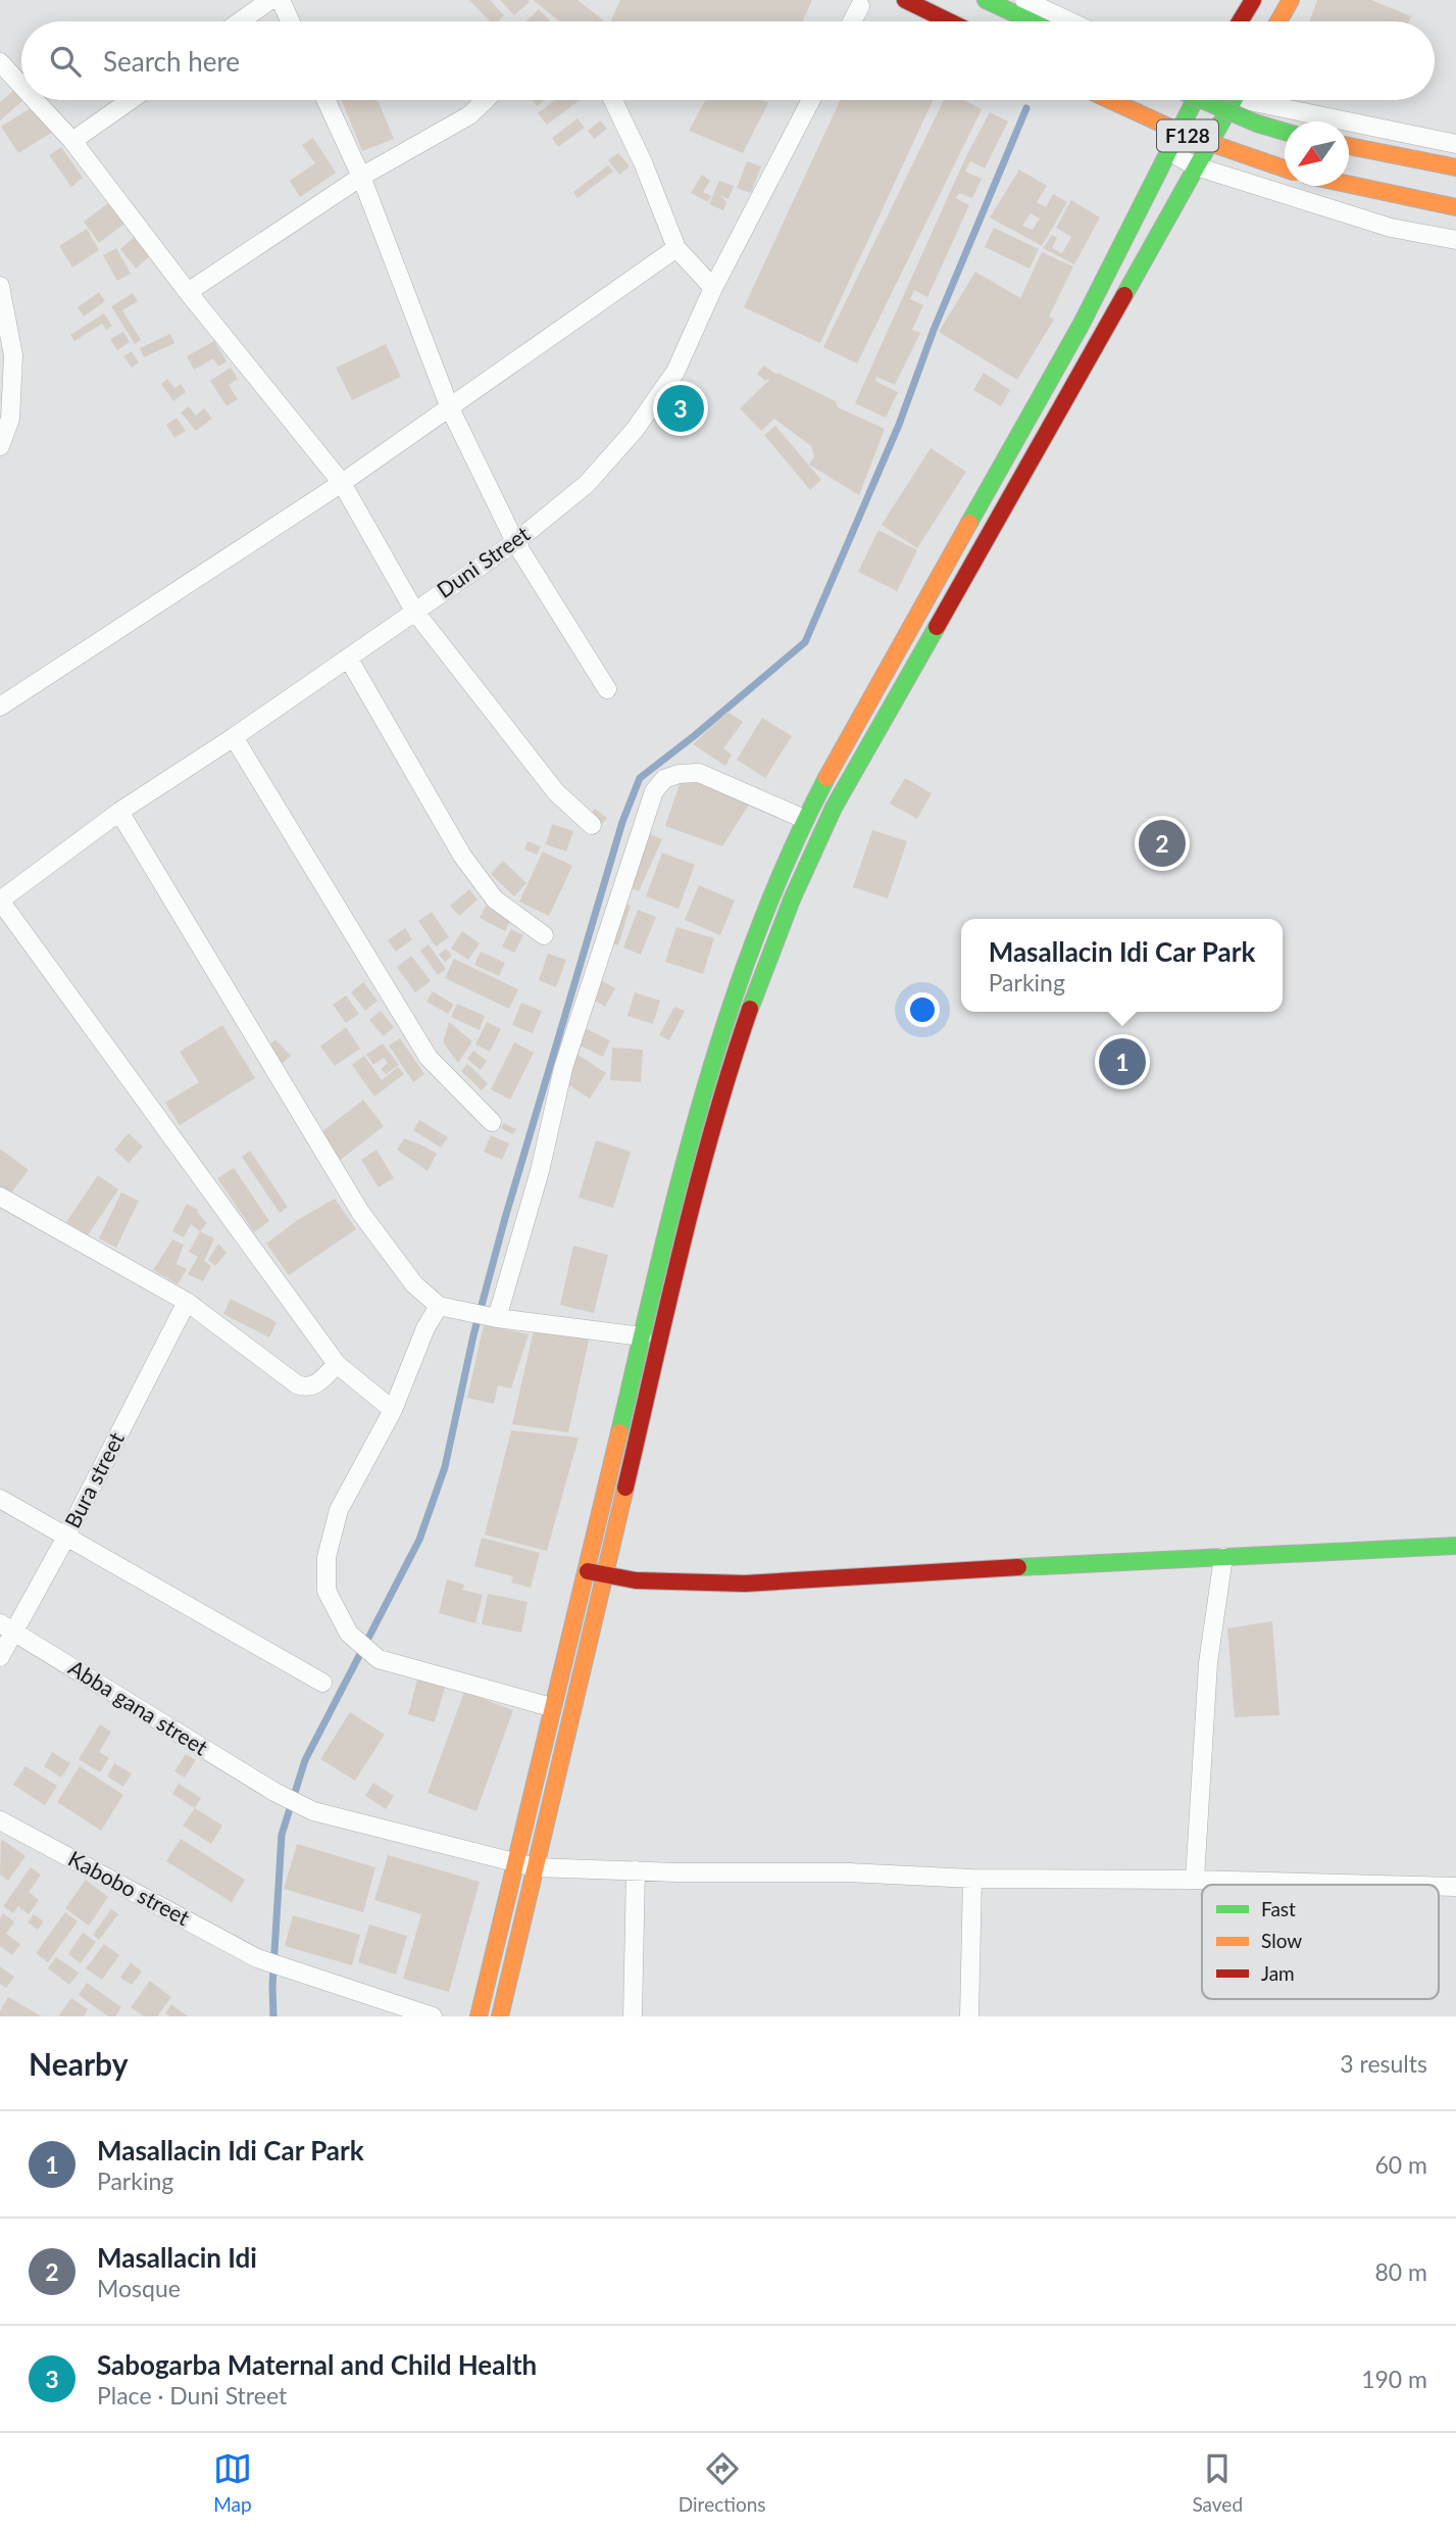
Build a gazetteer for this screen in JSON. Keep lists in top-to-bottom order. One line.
{"streets":{"main road":["F128"],"street":["Duni Street","Bura street","Abba gana street","Kabobo street"]},"crossings":[["Bura street","Abba gana street"]],"legend":["Fast","Slow","Jam"],"north":"bottom left","page":{"search":"Search here","pins":["3","2","1"],"popup":["Masallacin Idi Car Park","Parking"],"heading":["Nearby","3 results"],"list":[{"mark":"1","name":"Masallacin Idi Car Park","note":"Parking","value":"60 m"},{"mark":"2","name":"Masallacin Idi","note":"Mosque","value":"80 m"},{"mark":"3","name":"Sabogarba Maternal and Child Health","note":"Place · Duni Street","value":"190 m"}],"nav":["Map","Directions","Saved"]}}
